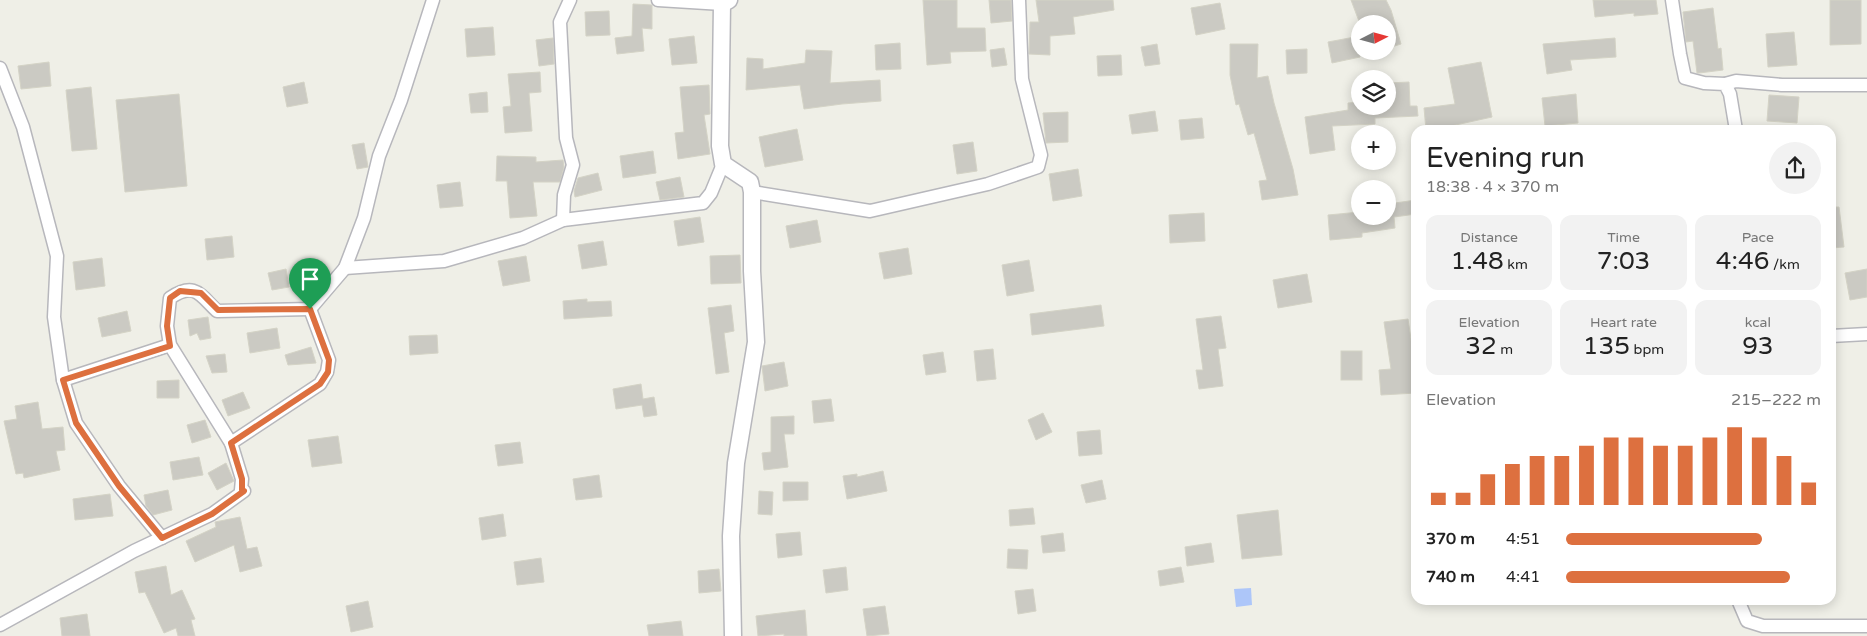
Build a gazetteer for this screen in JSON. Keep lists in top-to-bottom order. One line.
{"north":"right","page":{"map_buttons":["+","−"],"heading":["Evening run","18:38 · 4 × 370 m"],"stats":[["Distance","1.48 km"],["Time","7:03"],["Pace","4:46 /km"],["Elevation","32 m"],["Heart rate","135 bpm"],["kcal","93"]],"chart":["Elevation","215–222 m"],"list":[{"name":"370 m","note":"4:51"},{"name":"740 m","note":"4:41"}]}}
